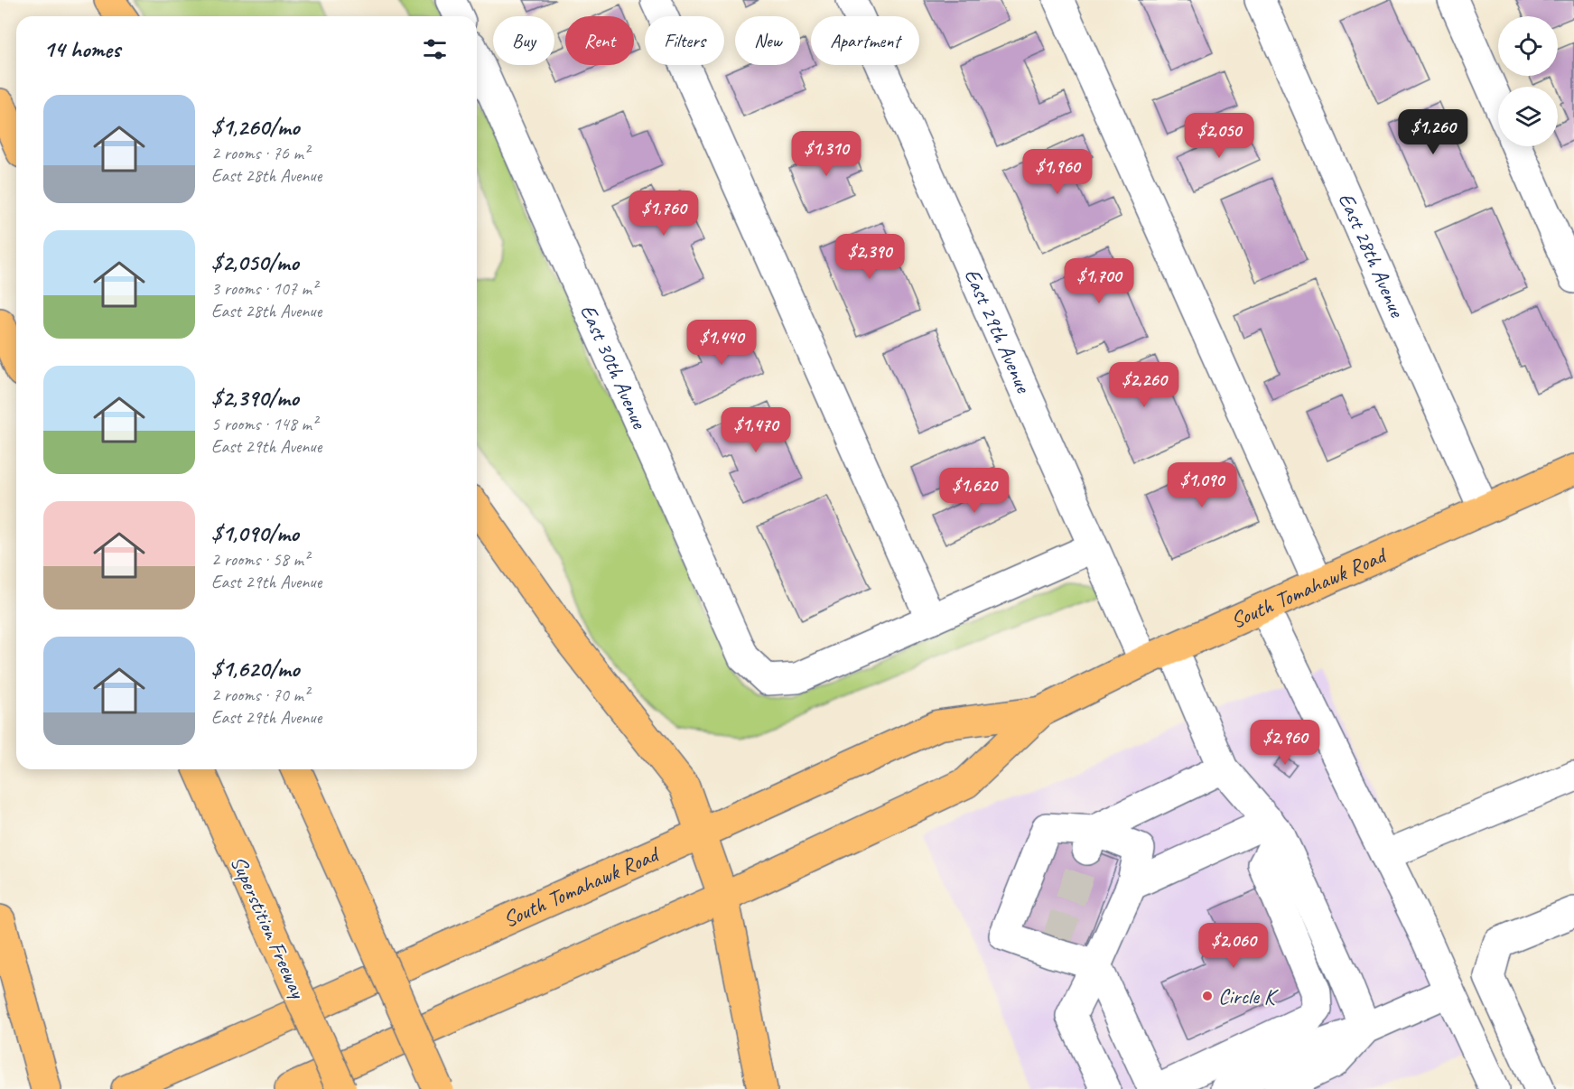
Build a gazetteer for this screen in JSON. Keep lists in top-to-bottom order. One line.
{"streets":{"main road":["South Tomahawk Road","Superstition Freeway"],"street":["East 28th Avenue","East 29th Avenue","East 30th Avenue"]},"crossings":[["East 28th Avenue","South Tomahawk Road"],["East 29th Avenue","South Tomahawk Road"]],"places":["Circle K"],"page":{"chip":["Buy","Rent","Filters","New","Apartment"],"heading":"14 homes","list":[{"name":"$1,260/mo","note":"2 rooms · 76 m² · East 28th Avenue"},{"name":"$2,050/mo","note":"3 rooms · 107 m² · East 28th Avenue"},{"name":"$2,390/mo","note":"5 rooms · 148 m² · East 29th Avenue"},{"name":"$1,090/mo","note":"2 rooms · 58 m² · East 29th Avenue"},{"name":"$1,620/mo","note":"2 rooms · 70 m² · East 29th Avenue"}],"price":["$1,260","$2,050","$1,310","$1,960","$1,760","$2,390","$1,700","$1,440","$2,260","$1,470","$1,090","$1,620","$2,960","$2,060"]}}
